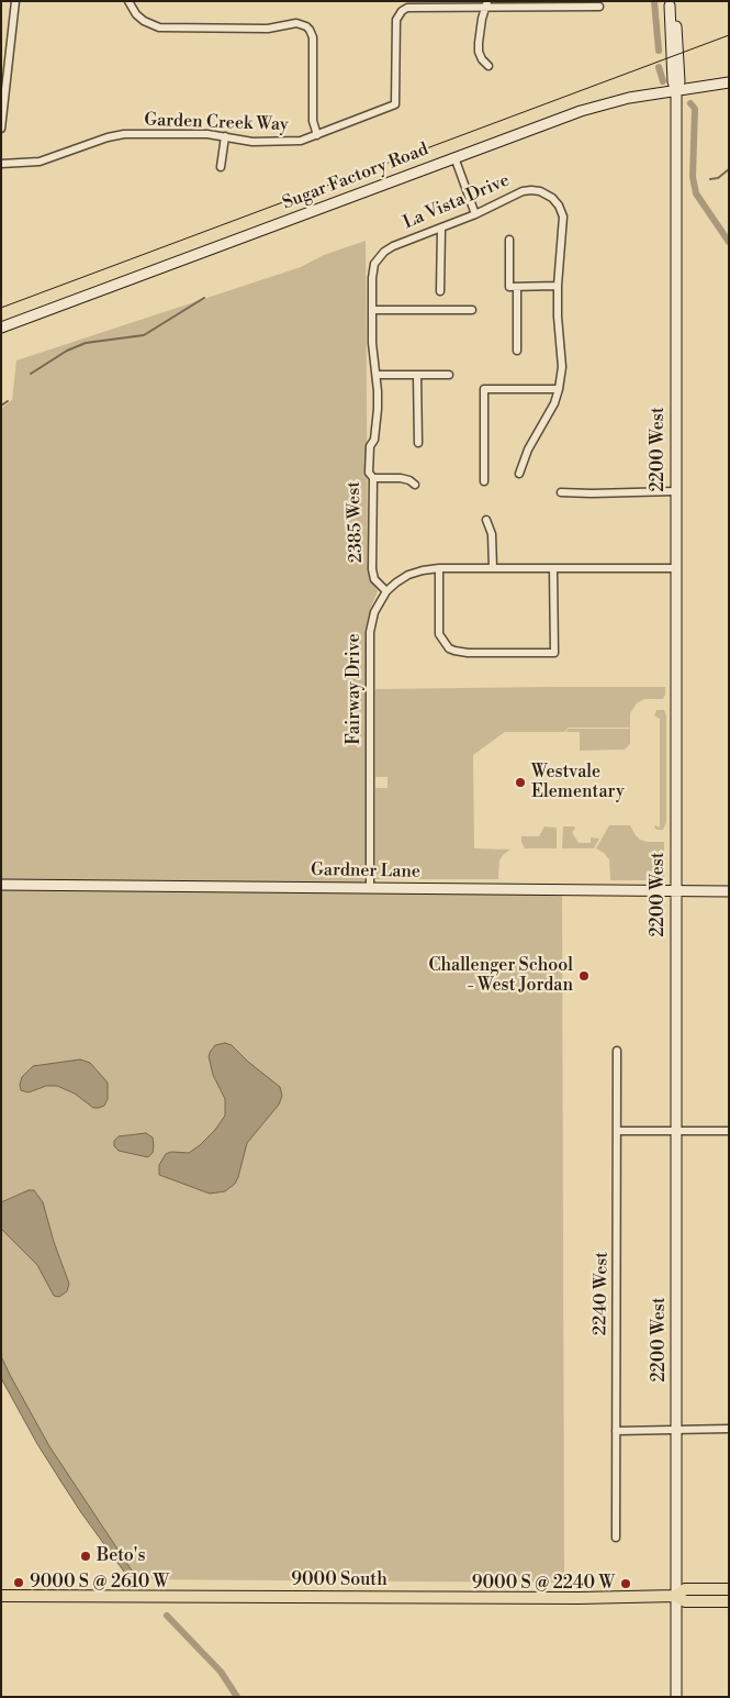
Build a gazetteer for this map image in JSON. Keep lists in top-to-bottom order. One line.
{"streets":{"main road":["9000 South"],"street":["Garden Creek Way","Sugar Factory Road","La Vista Drive","2200 West","2385 West","Fairway Drive","Gardner Lane","2240 West"]},"crossings":[["Sugar Factory Road","2200 West"],["La Vista Drive","2385 West"],["2200 West","Fairway Drive"],["2200 West","Gardner Lane"],["2200 West","9000 South"],["2385 West","Fairway Drive"],["Fairway Drive","Gardner Lane"]],"places":["Westvale Elementary","Challenger School - West Jordan","Beto's","9000 S @ 2610 W","9000 S @ 2240 W"]}
